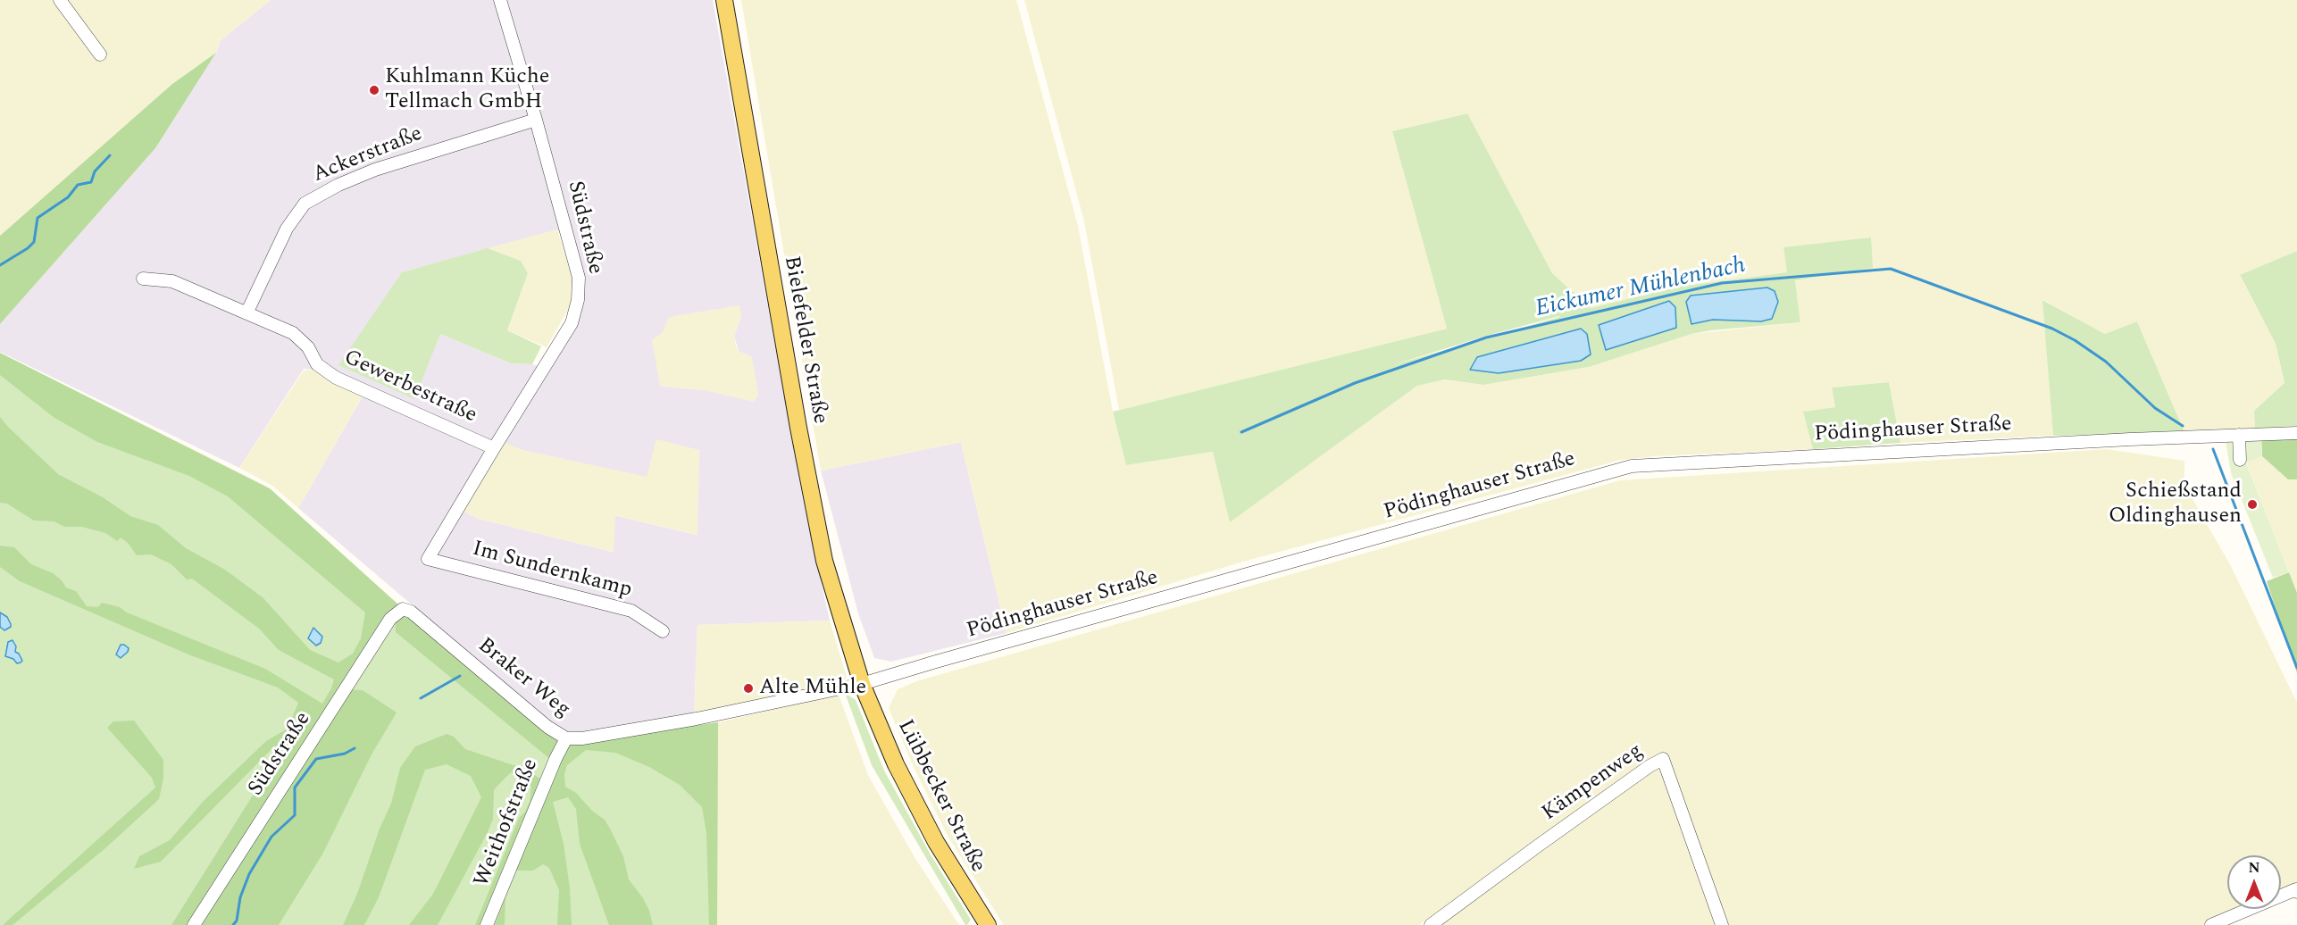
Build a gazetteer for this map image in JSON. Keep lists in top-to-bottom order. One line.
{"streets":{"main road":["Bielefelder Straße","Lübbecker Straße"],"street":["Ackerstraße","Südstraße","Gewerbestraße","Pödinghauser Straße","Im Sundernkamp","Braker Weg","Kämpenweg","Weithofstraße"]},"crossings":[["Ackerstraße","Südstraße"],["Ackerstraße","Gewerbestraße"],["Südstraße","Gewerbestraße"],["Südstraße","Im Sundernkamp"],["Südstraße","Braker Weg"],["Bielefelder Straße","Pödinghauser Straße"],["Bielefelder Straße","Lübbecker Straße"],["Pödinghauser Straße","Braker Weg"],["Pödinghauser Straße","Lübbecker Straße"],["Braker Weg","Weithofstraße"]],"water":["Eickumer Mühlenbach"],"places":["Kuhlmann Küche Tellmach GmbH","Schießstand Oldinghausen","Alte Mühle"],"north":"top"}
